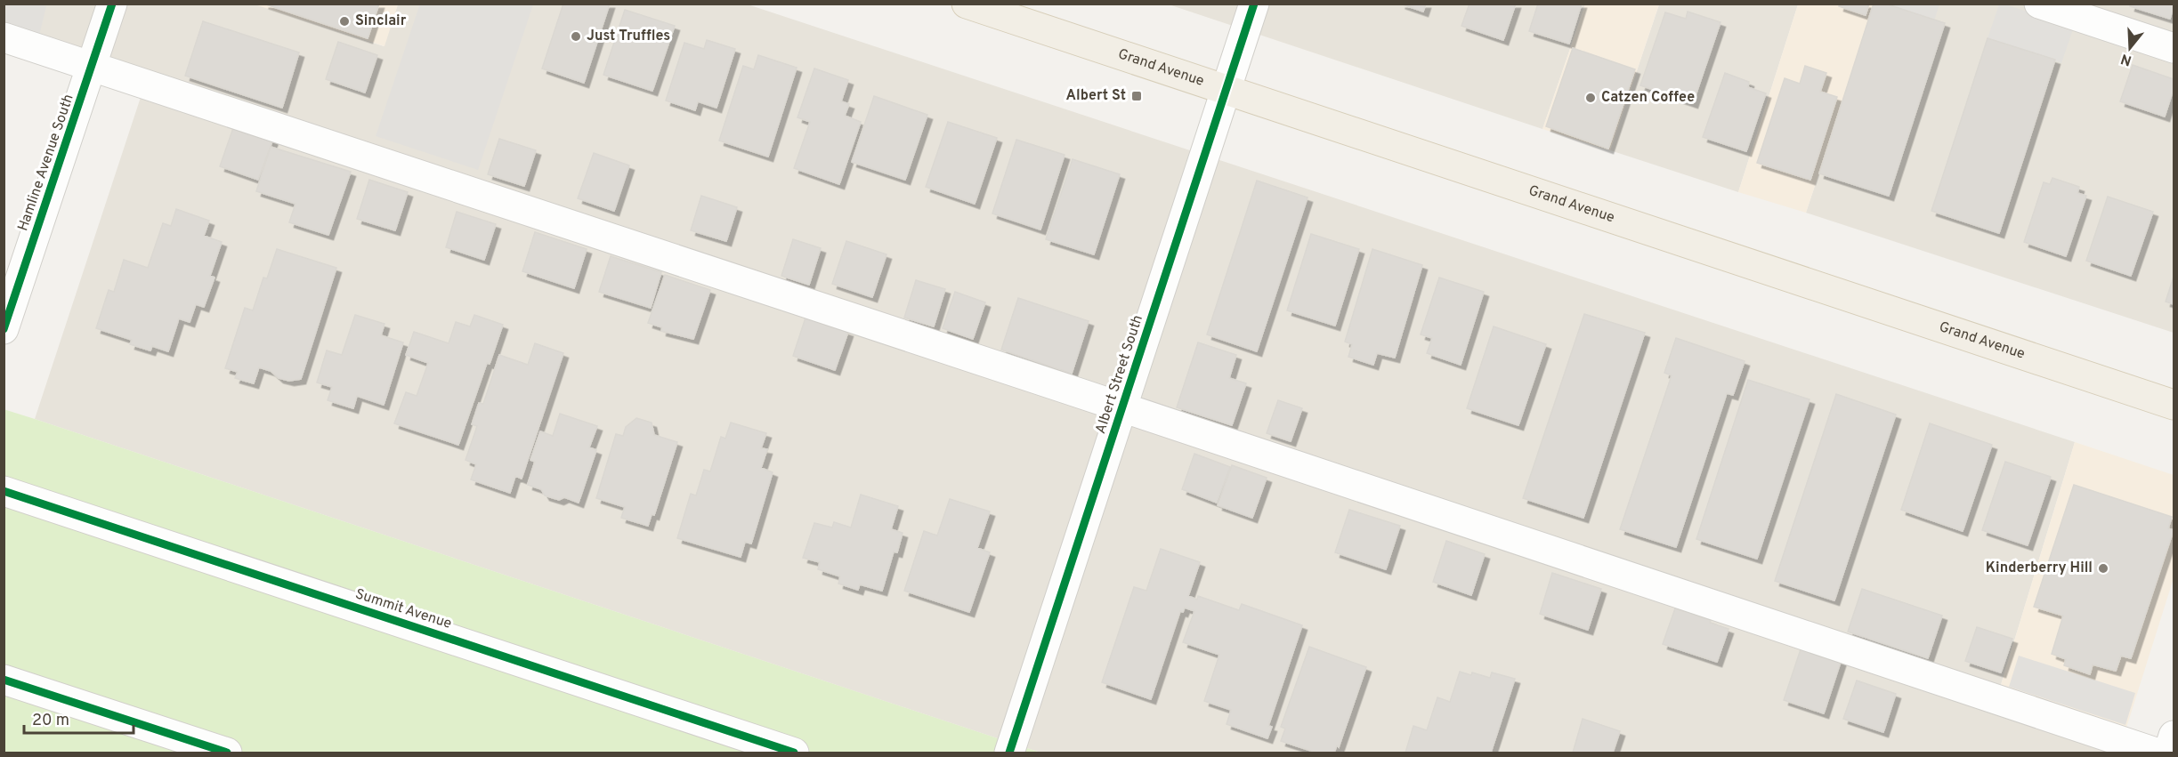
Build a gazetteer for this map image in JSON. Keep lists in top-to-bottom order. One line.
{"streets":{"main road":["Grand Avenue"],"street":["Hamline Avenue South","Albert Street South","Summit Avenue"]},"crossings":[["Grand Avenue","Albert Street South"]],"places":{"other":["Sinclair","Just Truffles","Catzen Coffee","Kinderberry Hill"],"transit":["Albert St"]},"scale_bar":"20 m","north":"bottom"}
